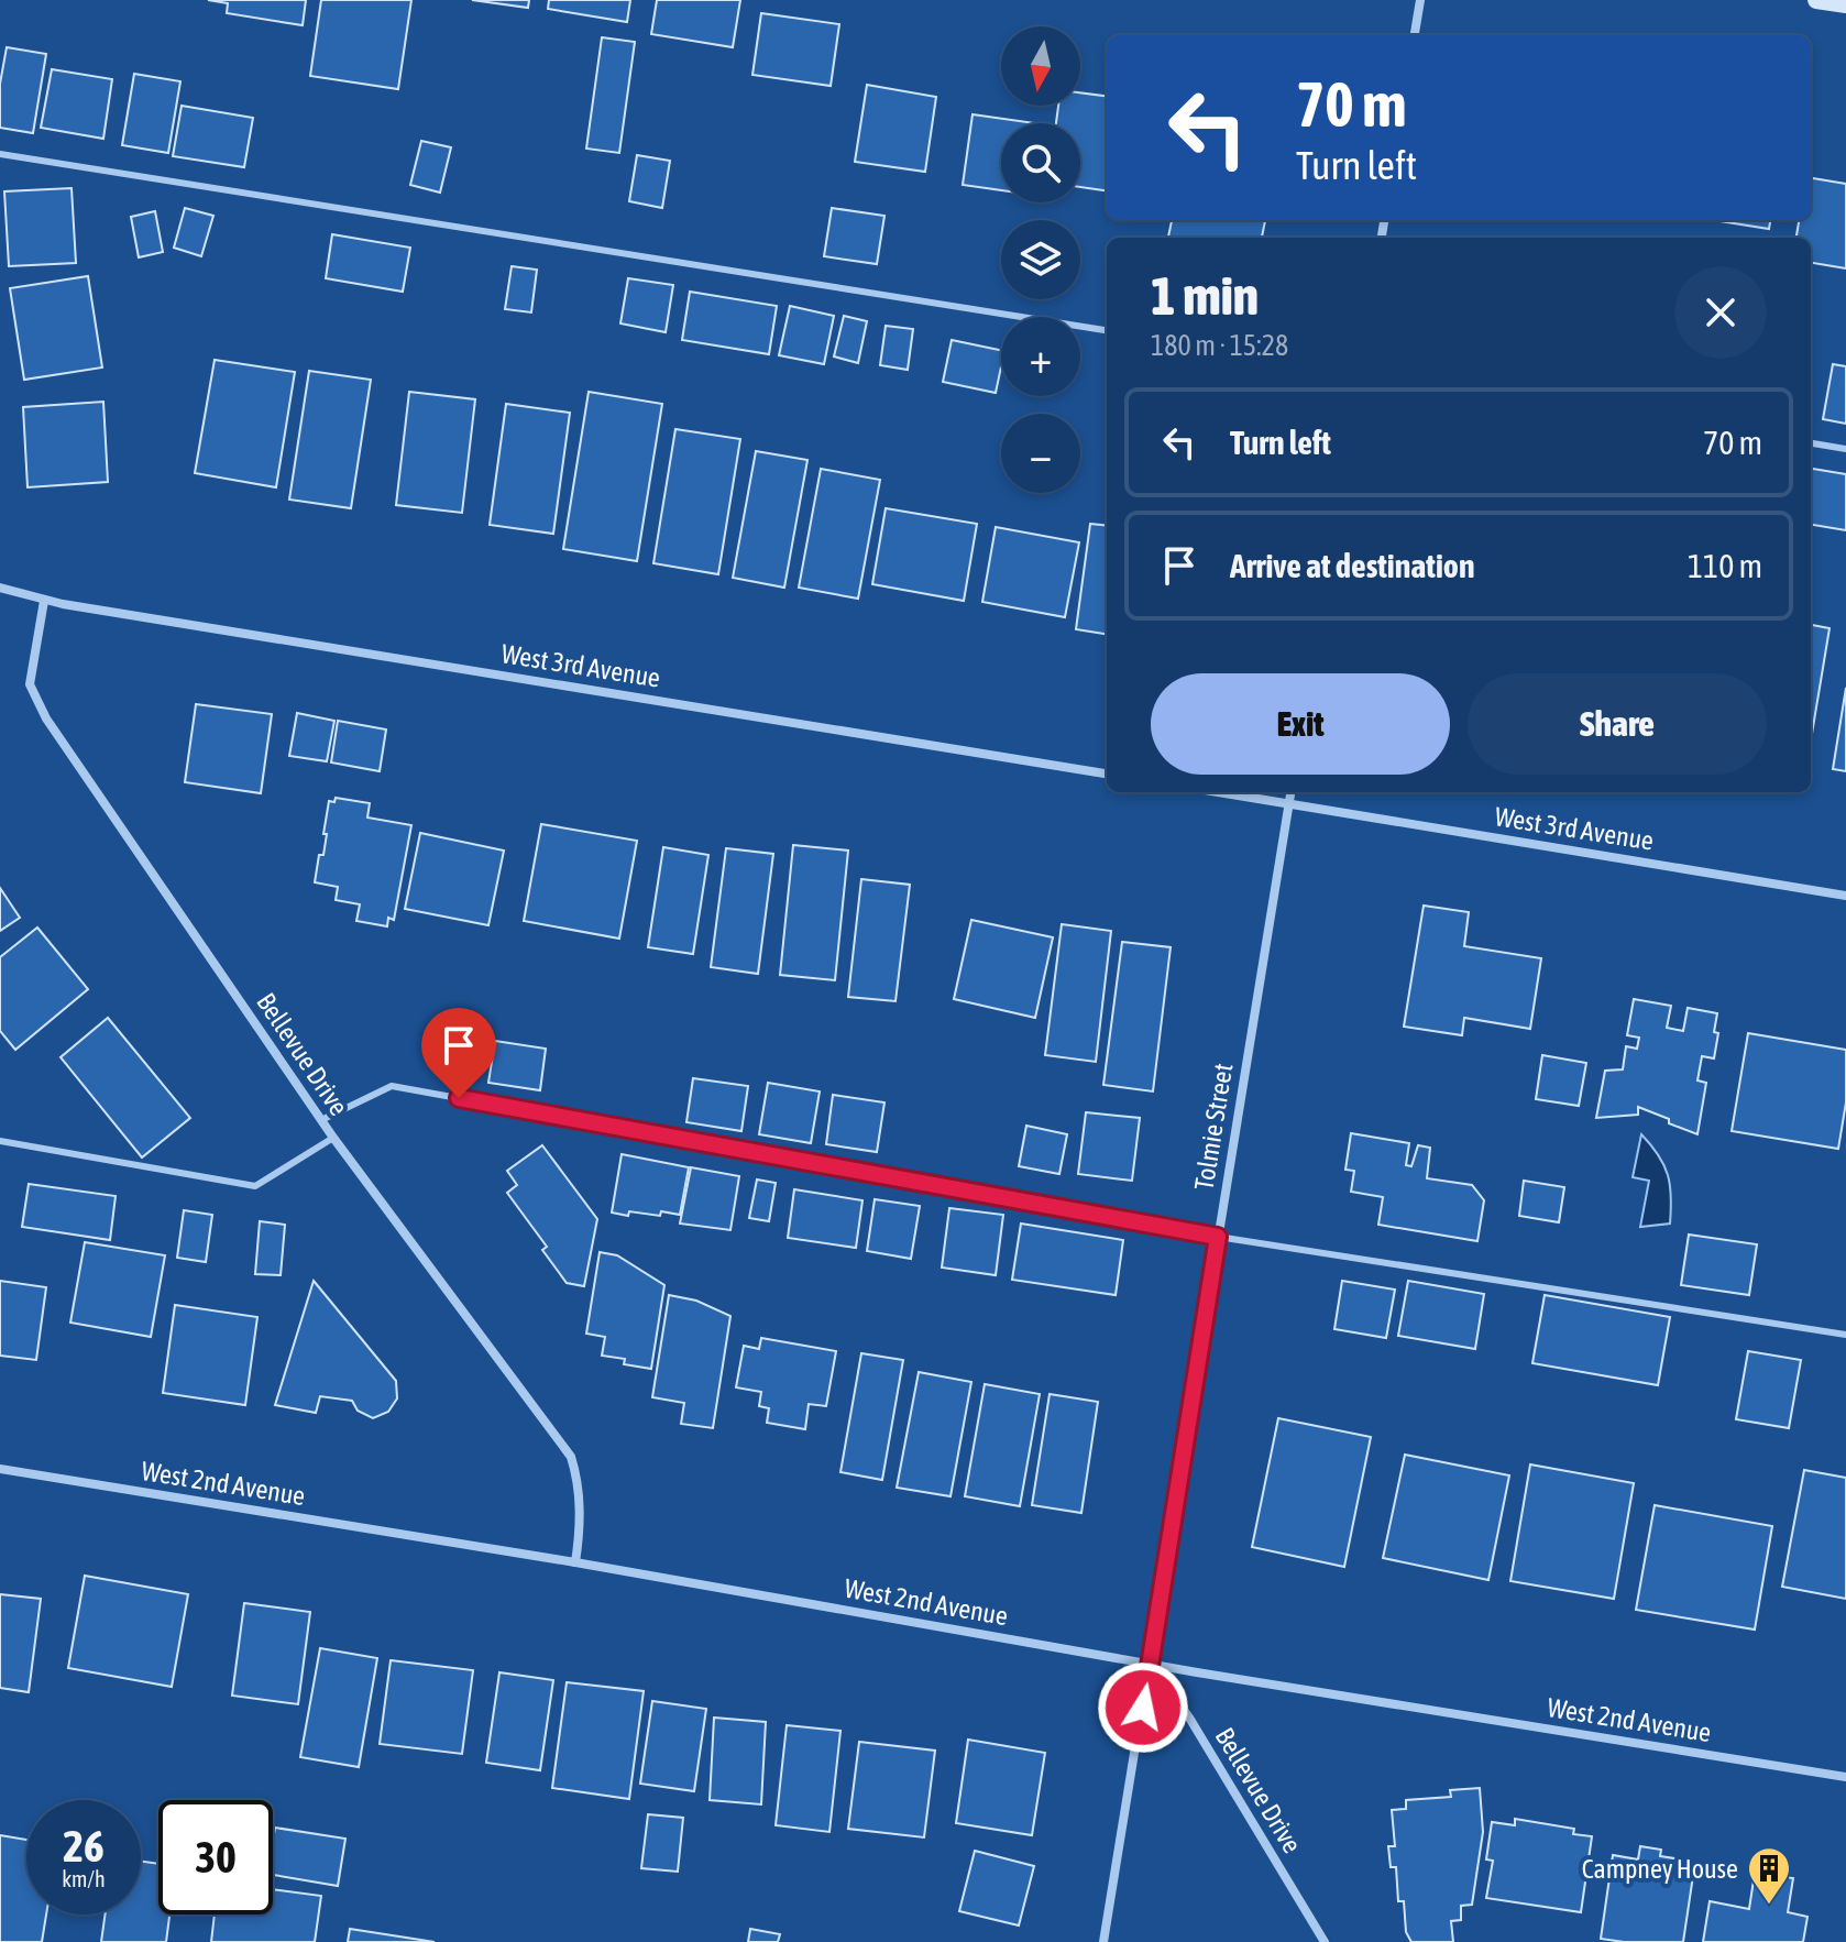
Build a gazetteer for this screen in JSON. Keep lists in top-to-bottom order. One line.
{"streets":{"street":["West 3rd Avenue","Bellevue Drive","Tolmie Street","West 2nd Avenue"]},"crossings":[["West 3rd Avenue","Bellevue Drive"],["West 3rd Avenue","Tolmie Street"],["Bellevue Drive","Tolmie Street"],["Bellevue Drive","West 2nd Avenue"],["Tolmie Street","West 2nd Avenue"]],"places":{"building":["Campney House"]},"north":"bottom","page":{"map_buttons":["+","−"],"turn":["70 m","Turn left"],"heading":["1 min","180 m · 15:28"],"list":[{"name":"Turn left","value":"70 m"},{"name":"Arrive at destination","value":"110 m"}],"buttons":["Exit","Share"],"speed":"26 km/h","limit":"30"}}
